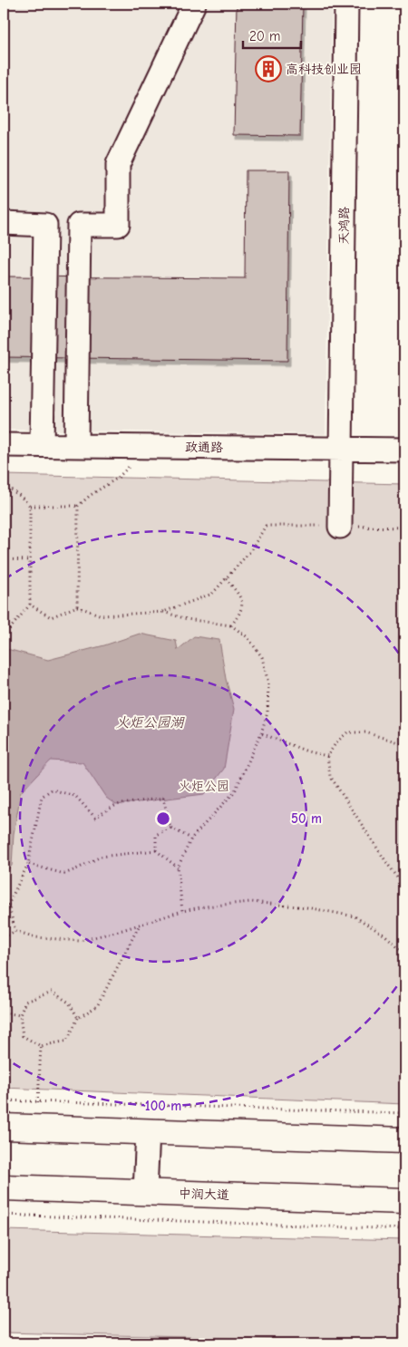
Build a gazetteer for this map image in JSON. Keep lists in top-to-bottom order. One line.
{"streets":{"main road":["中润大道"],"street":["天鸿路","政通路"]},"crossings":[["天鸿路","政通路"]],"water":["火炬公园湖"],"parks":["火炬公园"],"places":{"building":["高科技创业园"]},"scale_bar":"20 m","rings":["50 m","100 m"]}
